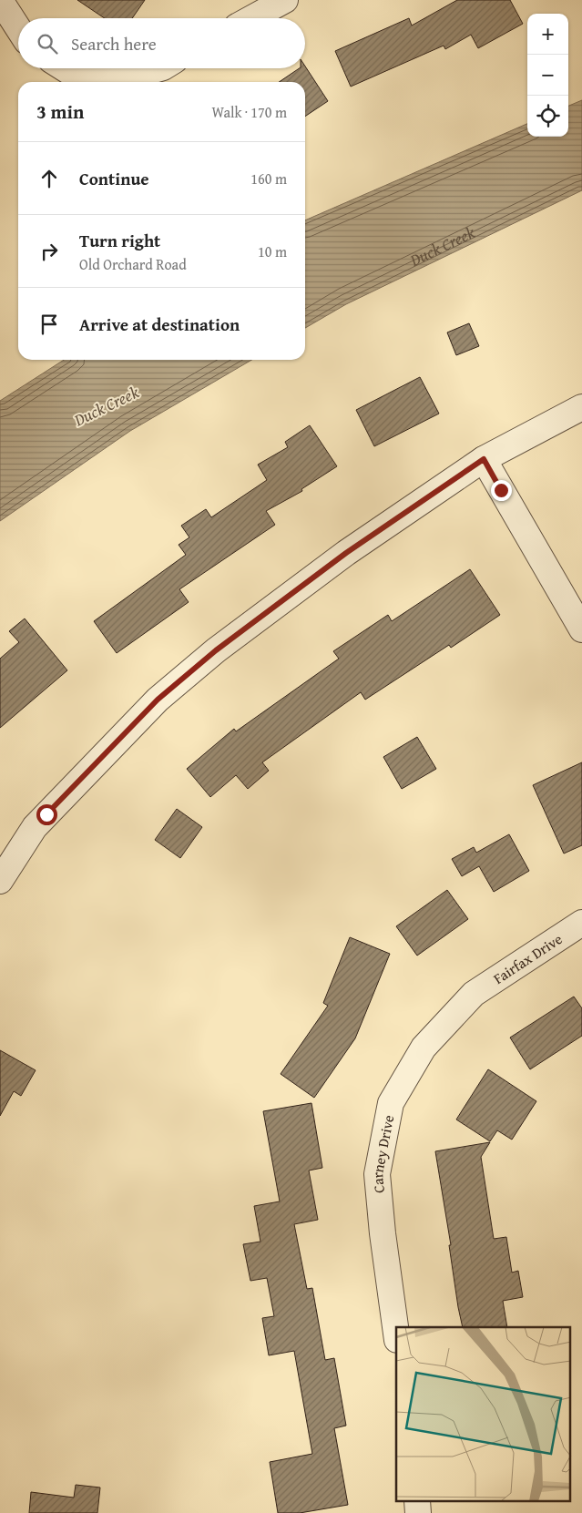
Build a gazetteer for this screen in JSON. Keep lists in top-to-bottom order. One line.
{"streets":{"street":["Fairfax Drive","Carney Drive"]},"crossings":[["Fairfax Drive","Carney Drive"]],"water":["Duck Creek"],"page":{"map_buttons":["+","−"],"search":"Search here","heading":["3 min","Walk · 170 m"],"list":[["Continue","160 m"],["Turn right","Old Orchard Road","10 m"],"Arrive at destination"]}}
